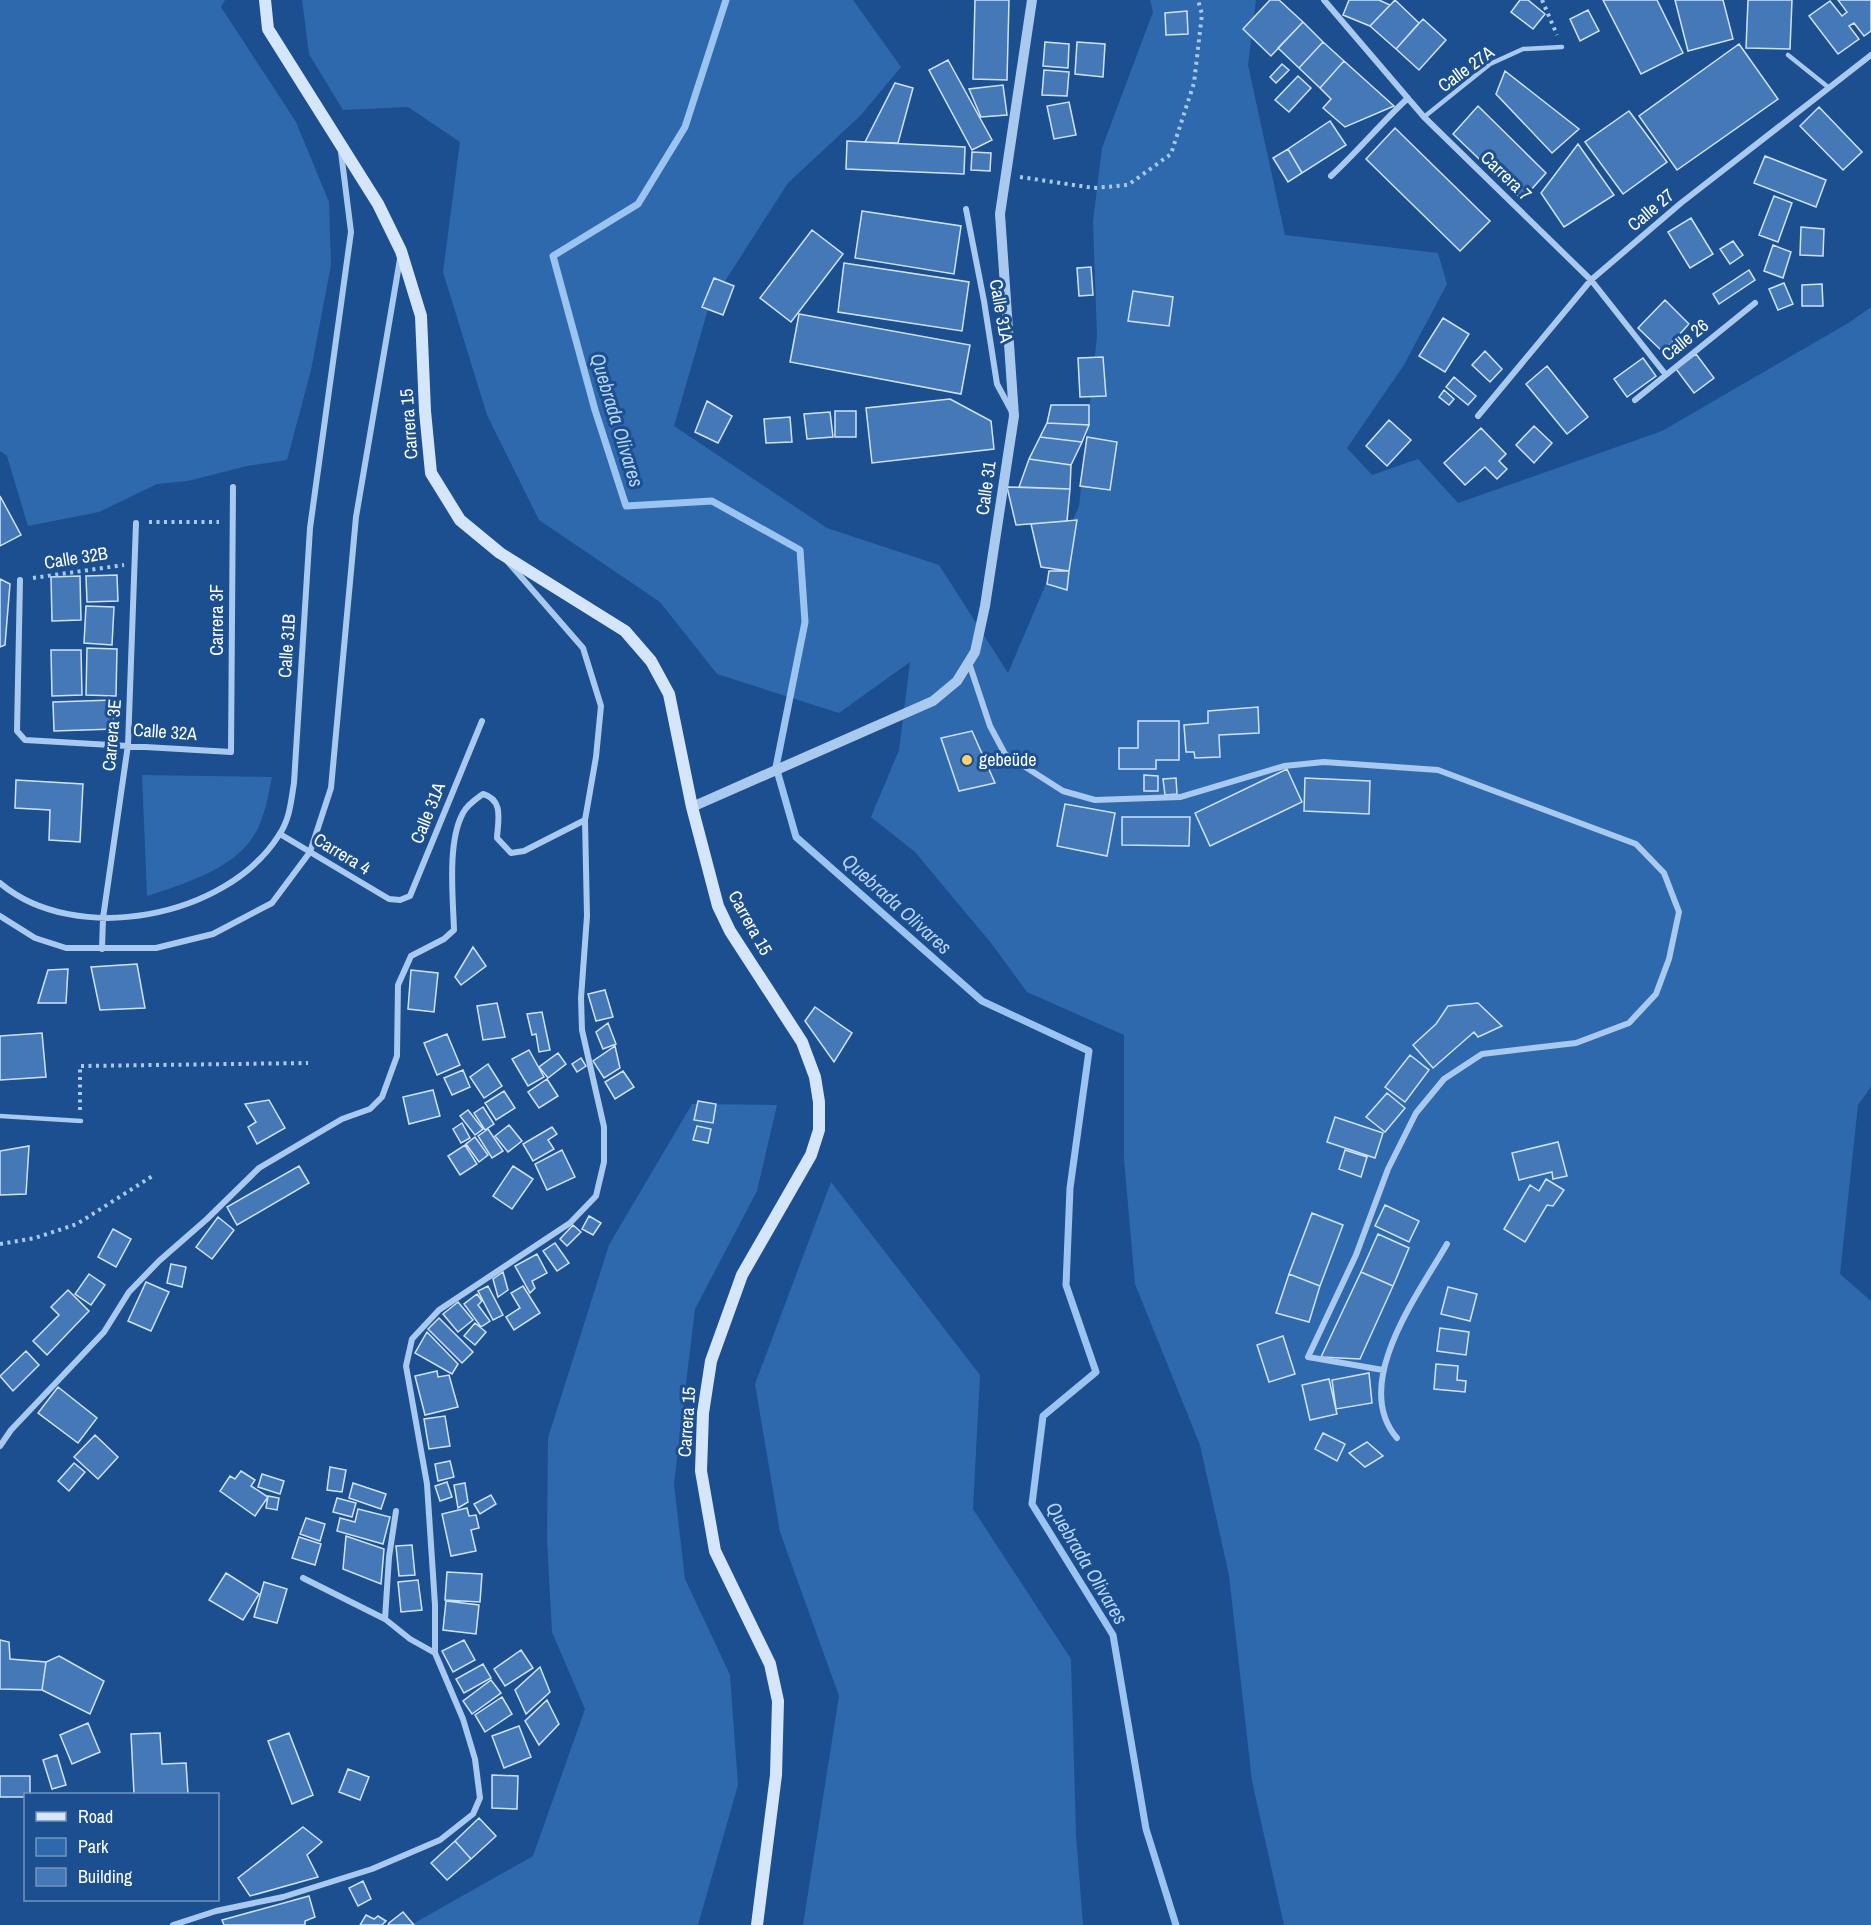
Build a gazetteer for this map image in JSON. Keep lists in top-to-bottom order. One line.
{"streets":{"main road":["Carrera 15"],"street":["Carrera 7","Calle 27","Calle 31A","Calle 26","Calle 31","Carrera 3F","Calle 31B","Calle 32A","Carrera 3E","Carrera 4"],"lane":["Calle 27A"],"path":["Calle 32B"]},"crossings":[["Calle 27A","Carrera 7"],["Carrera 7","Calle 27"],["Carrera 7","Calle 26"],["Calle 31A","Calle 31"],["Calle 31A","Carrera 4"],["Carrera 15","Calle 31"],["Carrera 15","Calle 31B"],["Calle 32B","Calle 32A"],["Calle 32B","Carrera 3E"],["Carrera 3F","Calle 32A"],["Calle 31B","Carrera 3E"],["Calle 31B","Carrera 4"],["Calle 32A","Carrera 3E"]],"water":["Quebrada Olivares"],"places":["gebeüde"],"legend":["Road","Park","Building"]}
